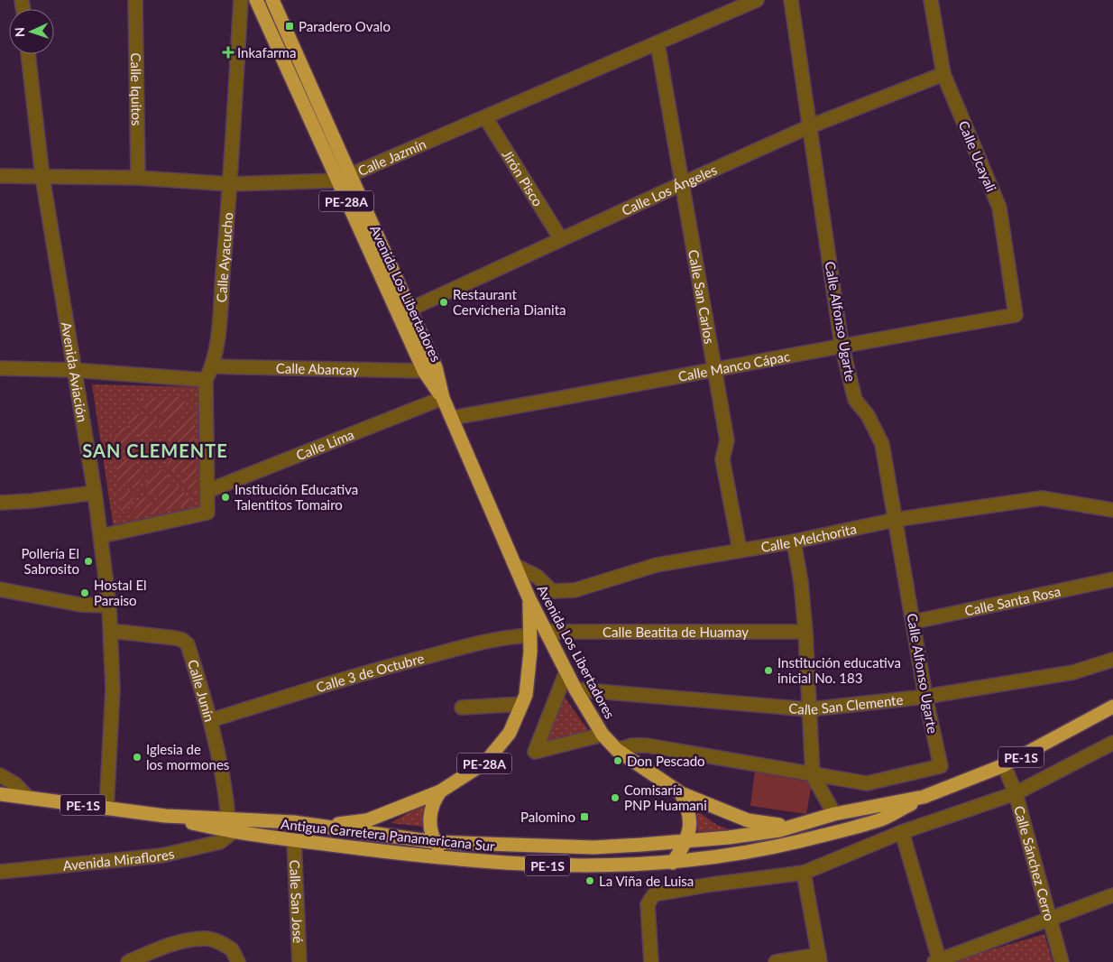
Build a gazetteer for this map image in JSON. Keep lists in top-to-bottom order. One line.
{"streets":{"highway":["PE-28A","Avenida Los Libertadores","PE-1S","Antigua Carretera Panamericana Sur"],"street":["Calle Iquitos","Calle Ucayali","Calle Jazmín","Jirón Pisco","Calle Los Ángeles","Calle Ayacucho","Calle San Carlos","Calle Alfonso Ugarte","Calle Manco Cápac","Calle Abancay","Avenida Aviación","Calle Lima","Calle Melchorita","Calle Santa Rosa","Calle Beatita de Huamay","Calle 3 de Octubre","Calle Junín","Calle San Clemente","Avenida Miraflores","Calle Sánchez Cerro","Calle San José"]},"crossings":[["Calle Iquitos","Calle Jazmín"],["Calle Ucayali","Calle Los Ángeles"],["Calle Ucayali","Calle Manco Cápac"],["Calle Jazmín","Jirón Pisco"],["Calle Jazmín","Calle Ayacucho"],["Calle Jazmín","Avenida Los Libertadores"],["Calle Jazmín","Calle San Carlos"],["Calle Jazmín","Avenida Aviación"],["Jirón Pisco","Calle Los Ángeles"],["Calle Los Ángeles","Avenida Los Libertadores"],["Calle Los Ángeles","Calle San Carlos"],["Calle Los Ángeles","Calle Alfonso Ugarte"],["PE-28A","Avenida Los Libertadores"],["PE-28A","Calle 3 de Octubre"],["PE-28A","Antigua Carretera Panamericana Sur"],["Calle Ayacucho","Calle Abancay"],["Calle Ayacucho","Avenida Aviación"],["Calle Ayacucho","Calle Lima"],["Avenida Los Libertadores","Calle Manco Cápac"],["Avenida Los Libertadores","Calle Abancay"],["Avenida Los Libertadores","Calle Lima"],["Avenida Los Libertadores","Calle Melchorita"],["Avenida Los Libertadores","Calle Beatita de Huamay"],["Avenida Los Libertadores","Calle San Clemente"],["Avenida Los Libertadores","Antigua Carretera Panamericana Sur"],["Calle San Carlos","Calle Manco Cápac"],["Calle San Carlos","Calle Melchorita"],["Calle Alfonso Ugarte","Calle Manco Cápac"],["Calle Alfonso Ugarte","Calle Melchorita"],["Calle Alfonso Ugarte","Calle Santa Rosa"],["Calle Alfonso Ugarte","Calle San Clemente"],["Avenida Aviación","Calle Junín"],["Avenida Aviación","Antigua Carretera Panamericana Sur"],["Calle 3 de Octubre","Calle Junín"],["Calle Junín","Antigua Carretera Panamericana Sur"],["Antigua Carretera Panamericana Sur","Avenida Miraflores"],["Antigua Carretera Panamericana Sur","Calle Sánchez Cerro"],["Antigua Carretera Panamericana Sur","Calle San José"]],"districts":["SAN CLEMENTE"],"places":{"transit":["Paradero Ovalo","Palomino"],"health":["Inkafarma"],"other":["Restaurant Cervicheria Dianita","Institución Educativa Talentitos Tomairo","Pollería El Sabrosito","Hostal El Paraiso","Institución educativa inicial No. 183","Iglesia de los mormones","Don Pescado","Comisaría PNP Huamani","La Viña de Luisa"]},"north":"left"}
